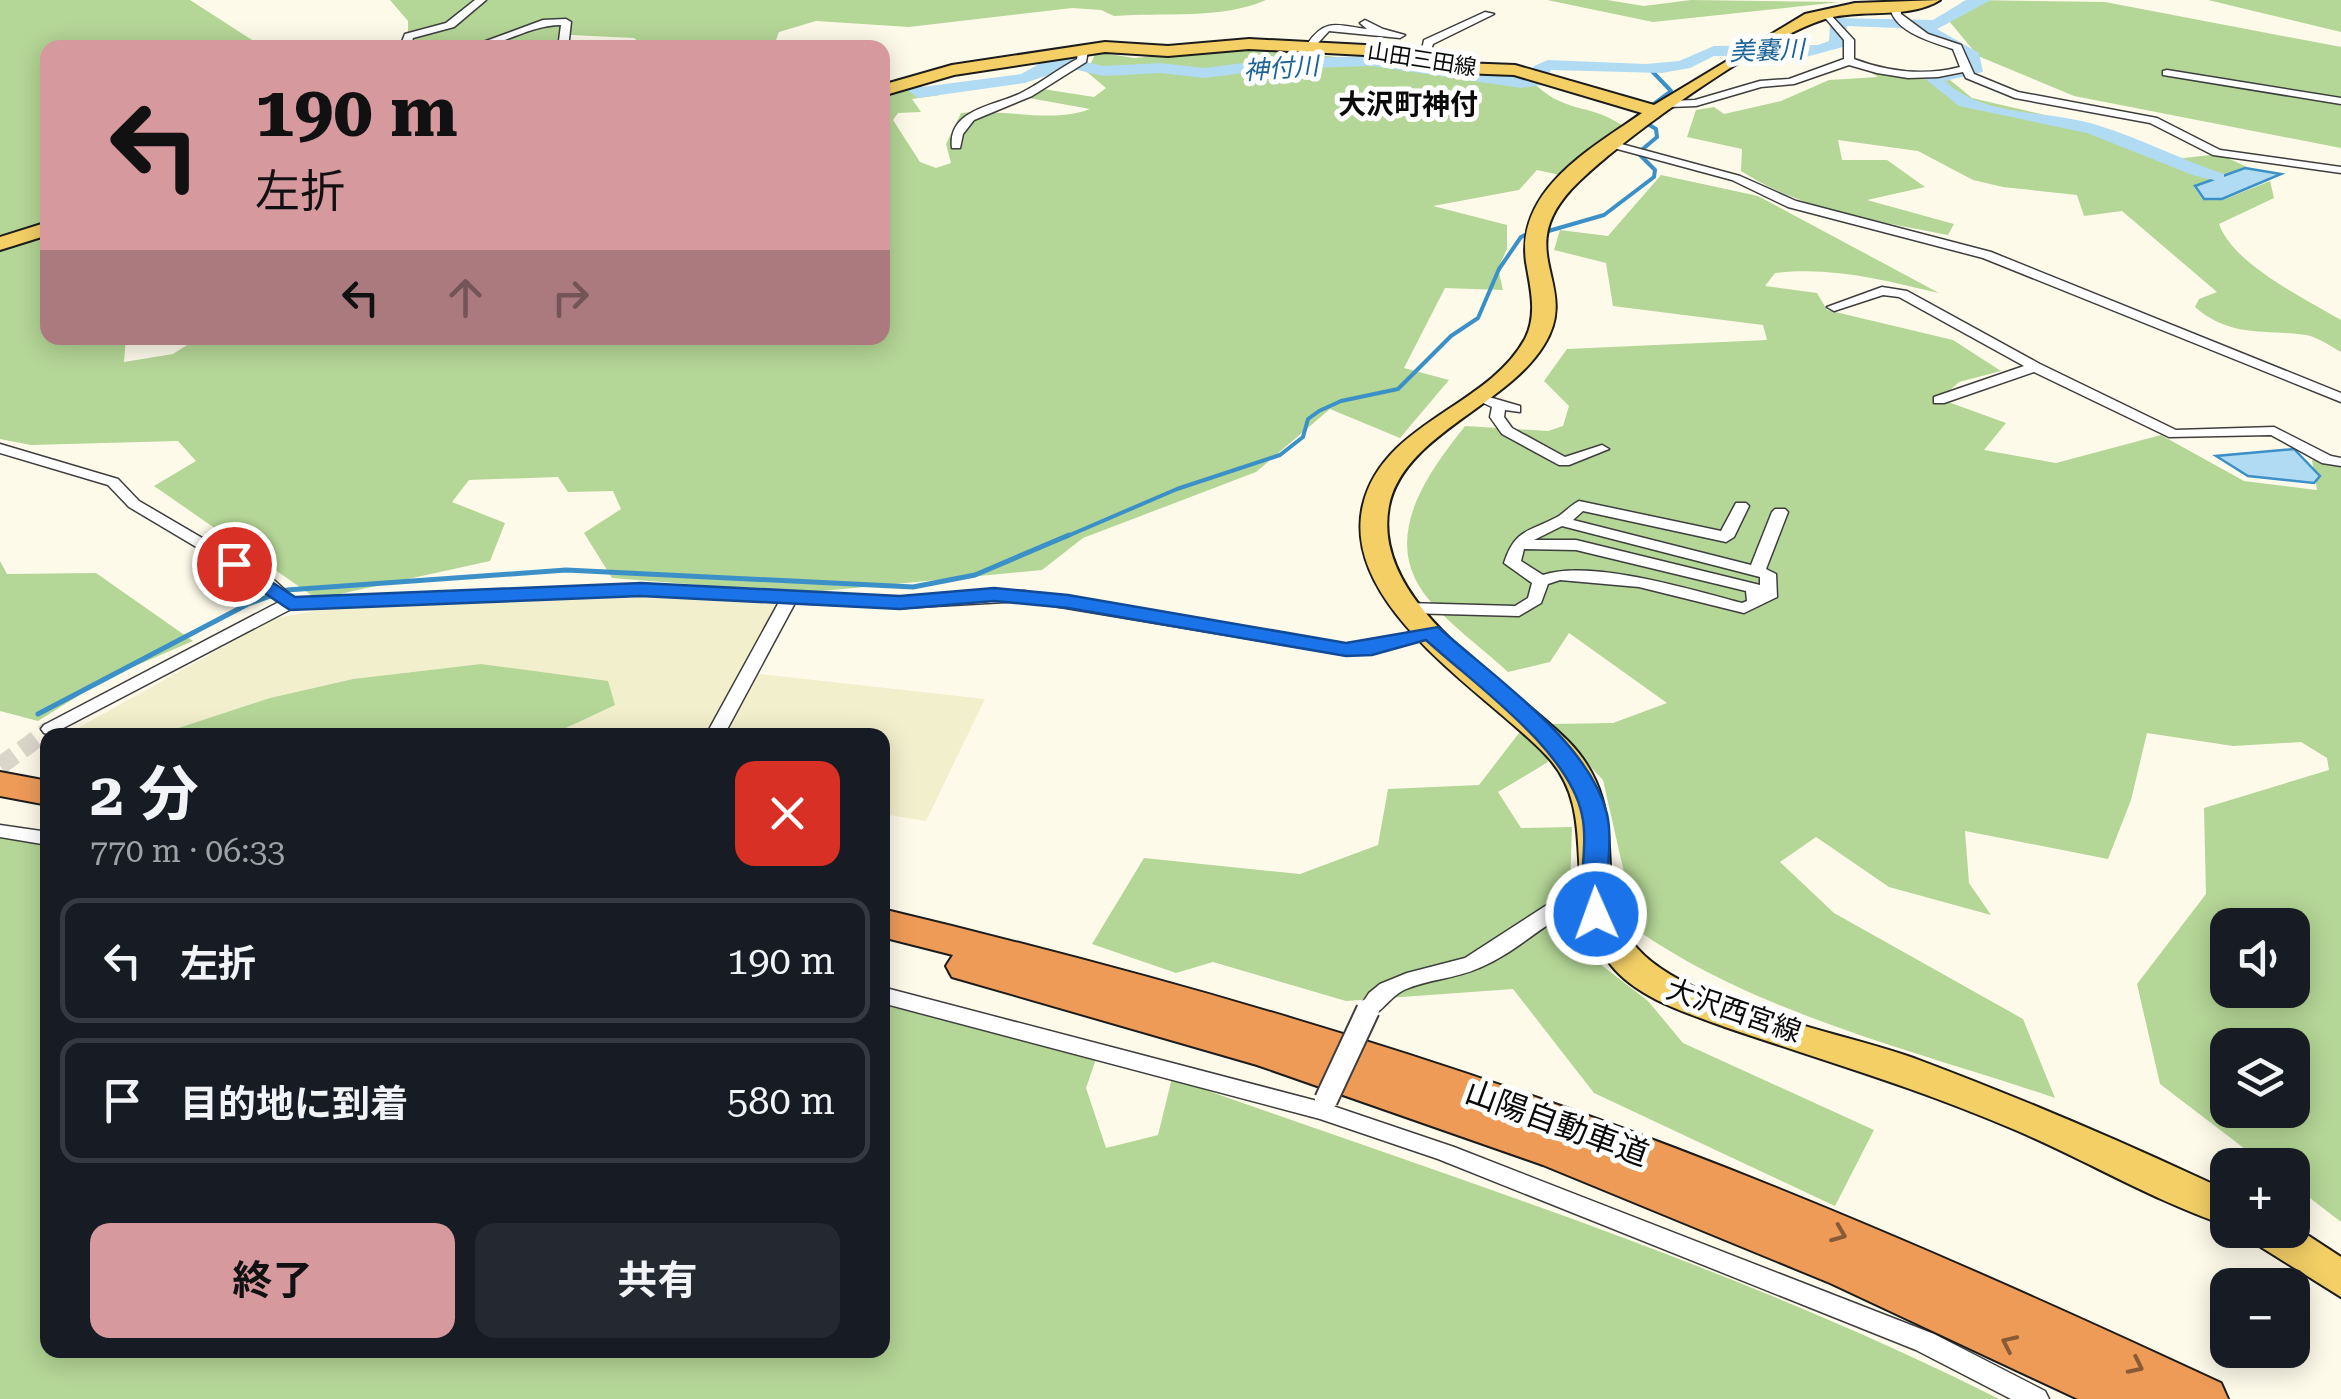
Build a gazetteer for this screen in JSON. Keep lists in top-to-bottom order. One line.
{"streets":{"highway":["山陽自動車道"],"main road":["山田三田線","大沢西宮線"]},"crossings":[["山田三田線","大沢西宮線"]],"districts":["大沢町神付"],"water":["美嚢川","神付川"],"page":{"turn":["190 m","左折"],"heading":["2 分","770 m · 06:33"],"list":[{"name":"左折","value":"190 m"},{"name":"目的地に到着","value":"580 m"}],"map_buttons":["+","−"],"buttons":["終了","共有"]}}
